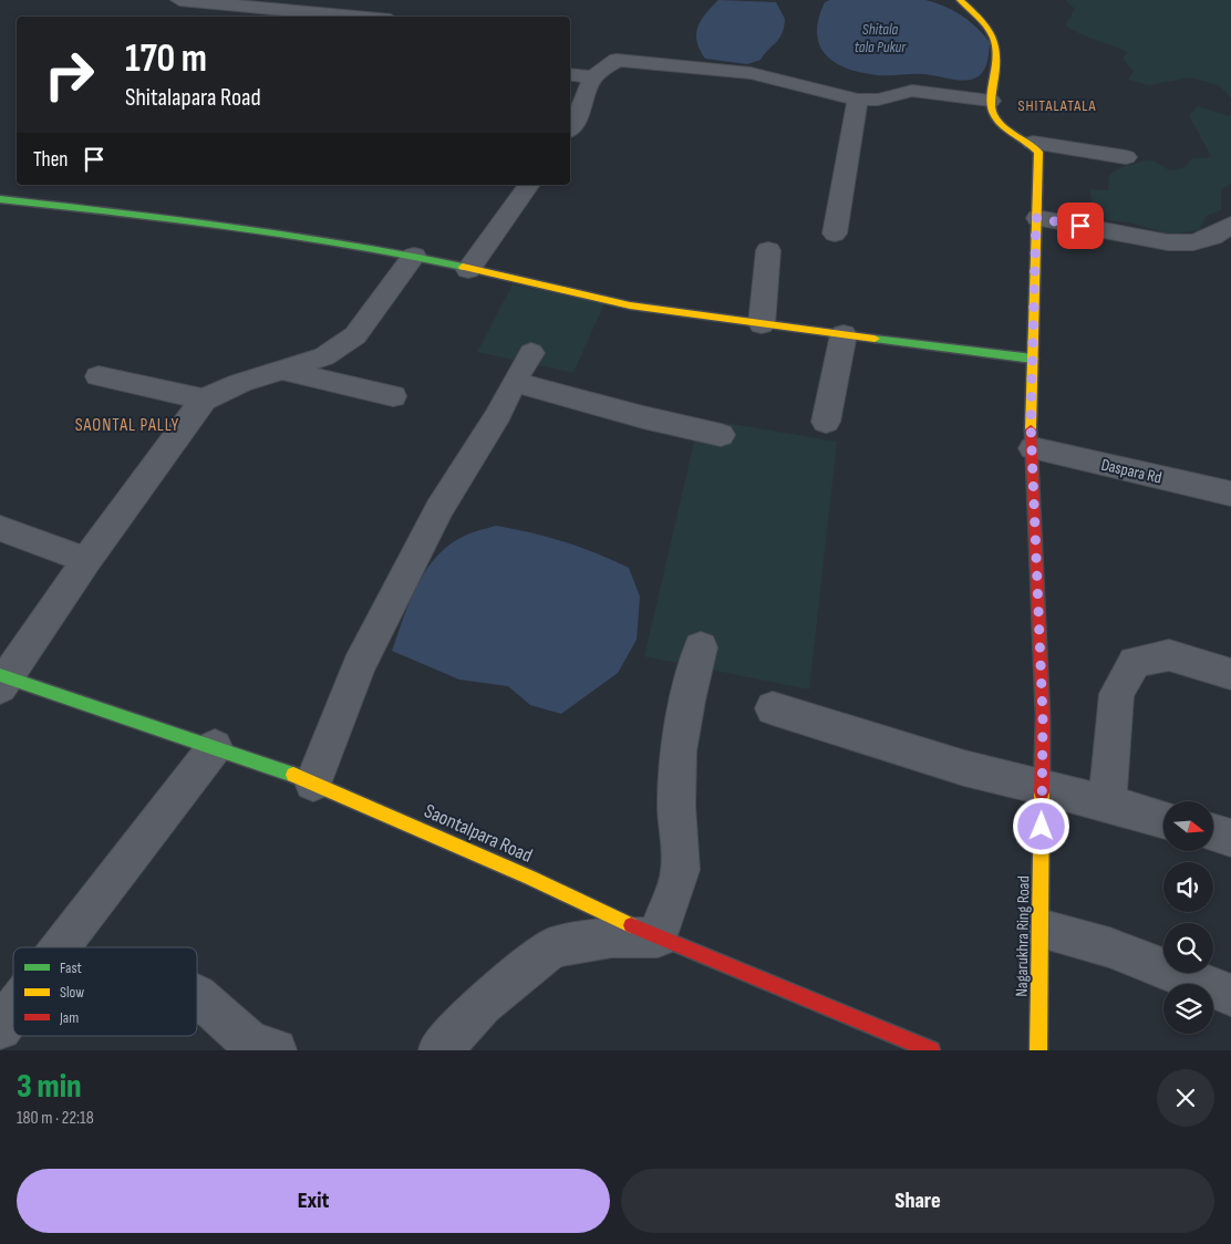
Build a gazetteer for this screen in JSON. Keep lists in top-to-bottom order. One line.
{"streets":{"street":["Daspara Rd","Saontalpara Road","Nagarukhra Ring Road"]},"crossings":[["Daspara Rd","Nagarukhra Ring Road"]],"districts":["SHITALATALA","SAONTAL PALLY"],"water":["Shitala tala Pukur"],"legend":["Fast","Slow","Jam"],"north":"right","page":{"turn":["170 m","Shitalapara Road"],"then":"Then","heading":["3 min","180 m · 22:18"],"buttons":["Exit","Share"]}}
